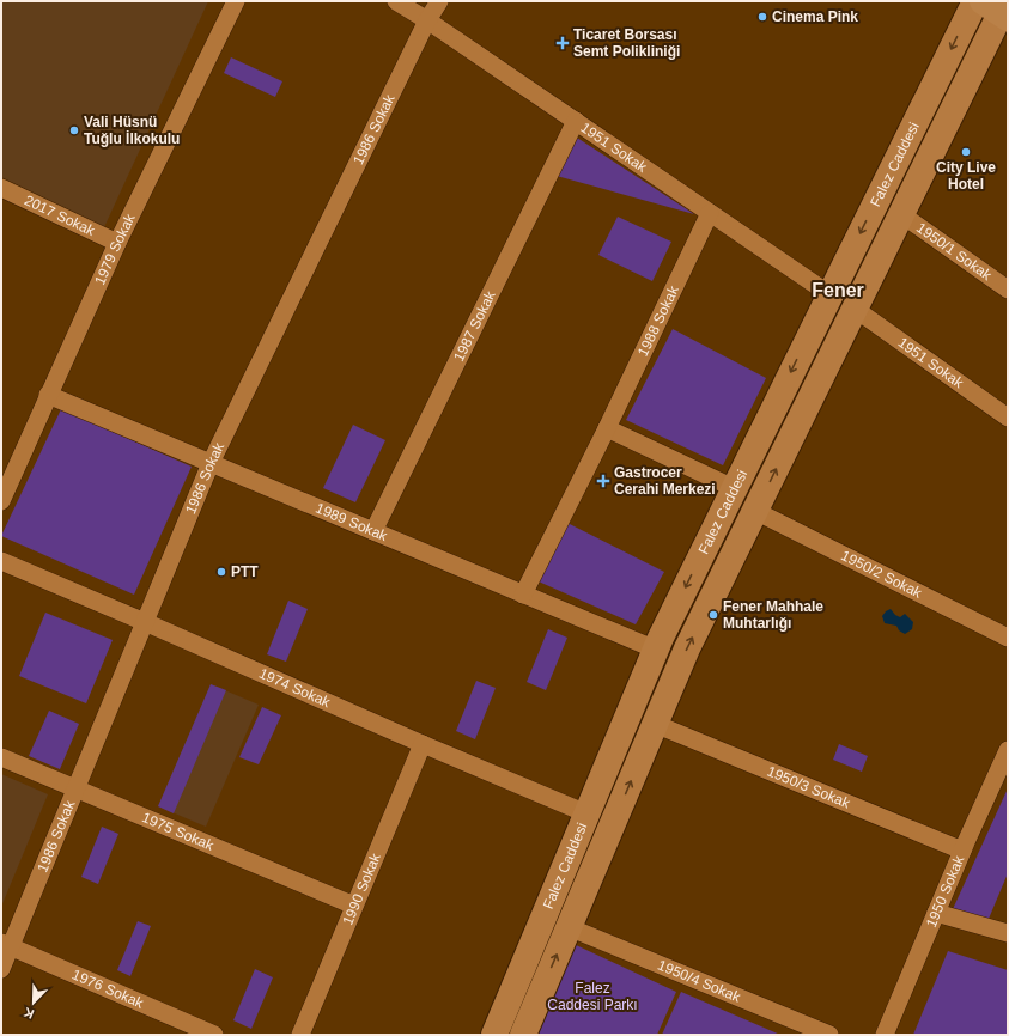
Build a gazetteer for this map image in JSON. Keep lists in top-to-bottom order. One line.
{"streets":{"street":["1986 Sokak","1951 Sokak","Falez Caddesi","2017 Sokak","1979 Sokak","1950/1 Sokak","1988 Sokak","1987 Sokak","1989 Sokak","1950/2 Sokak","1974 Sokak","1950/3 Sokak","1975 Sokak","1990 Sokak","1950 Sokak","1950/4 Sokak","1976 Sokak"]},"crossings":[["1986 Sokak","1951 Sokak"],["1986 Sokak","1989 Sokak"],["1986 Sokak","1974 Sokak"],["1986 Sokak","1975 Sokak"],["1986 Sokak","1976 Sokak"],["1951 Sokak","Falez Caddesi"],["1951 Sokak","1988 Sokak"],["1951 Sokak","1987 Sokak"],["Falez Caddesi","1950/1 Sokak"],["Falez Caddesi","1989 Sokak"],["Falez Caddesi","1950/2 Sokak"],["Falez Caddesi","1974 Sokak"],["Falez Caddesi","1950/3 Sokak"],["Falez Caddesi","1950/4 Sokak"],["2017 Sokak","1979 Sokak"],["1979 Sokak","1989 Sokak"],["1988 Sokak","1989 Sokak"],["1987 Sokak","1989 Sokak"],["1974 Sokak","1990 Sokak"],["1950/3 Sokak","1950 Sokak"],["1975 Sokak","1990 Sokak"]],"districts":["Fener"],"parks":["Falez Caddesi Parkı"],"places":{"other":["Cinema Pink","Vali Hüsnü Tuğlu İlkokulu","City Live Hotel","PTT","Fener Mahhale Muhtarlığı"],"health":["Ticaret Borsası Semt Polikliniği","Gastrocer Cerahi Merkezi"]},"north":"bottom left"}
